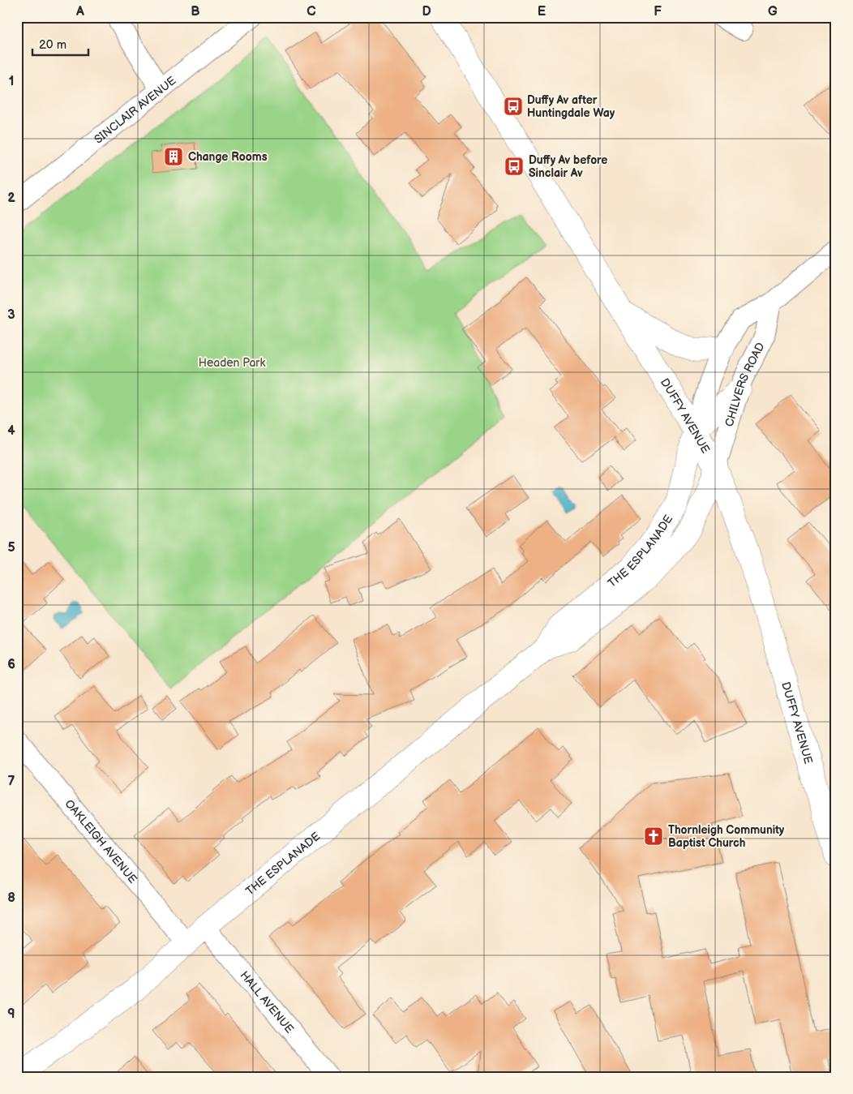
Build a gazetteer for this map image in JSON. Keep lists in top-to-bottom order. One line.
{"streets":{"main road":["DUFFY AVENUE","THE ESPLANADE"],"street":["SINCLAIR AVENUE","CHILVERS ROAD","OAKLEIGH AVENUE","HALL AVENUE"]},"crossings":[["CHILVERS ROAD","DUFFY AVENUE"],["CHILVERS ROAD","THE ESPLANADE"],["DUFFY AVENUE","THE ESPLANADE"],["THE ESPLANADE","OAKLEIGH AVENUE"],["THE ESPLANADE","HALL AVENUE"]],"parks":["Headen Park"],"places":{"bus stop":["Duffy Av after Huntingdale Way","Duffy Av before Sinclair Av"],"building":["Change Rooms"],"church":["Thornleigh Community Baptist Church"]},"scale_bar":"20 m","grid":{"columns":["A","B","C","D","E","F","G"],"rows":["1","2","3","4","5","6","7","8","9"]}}
